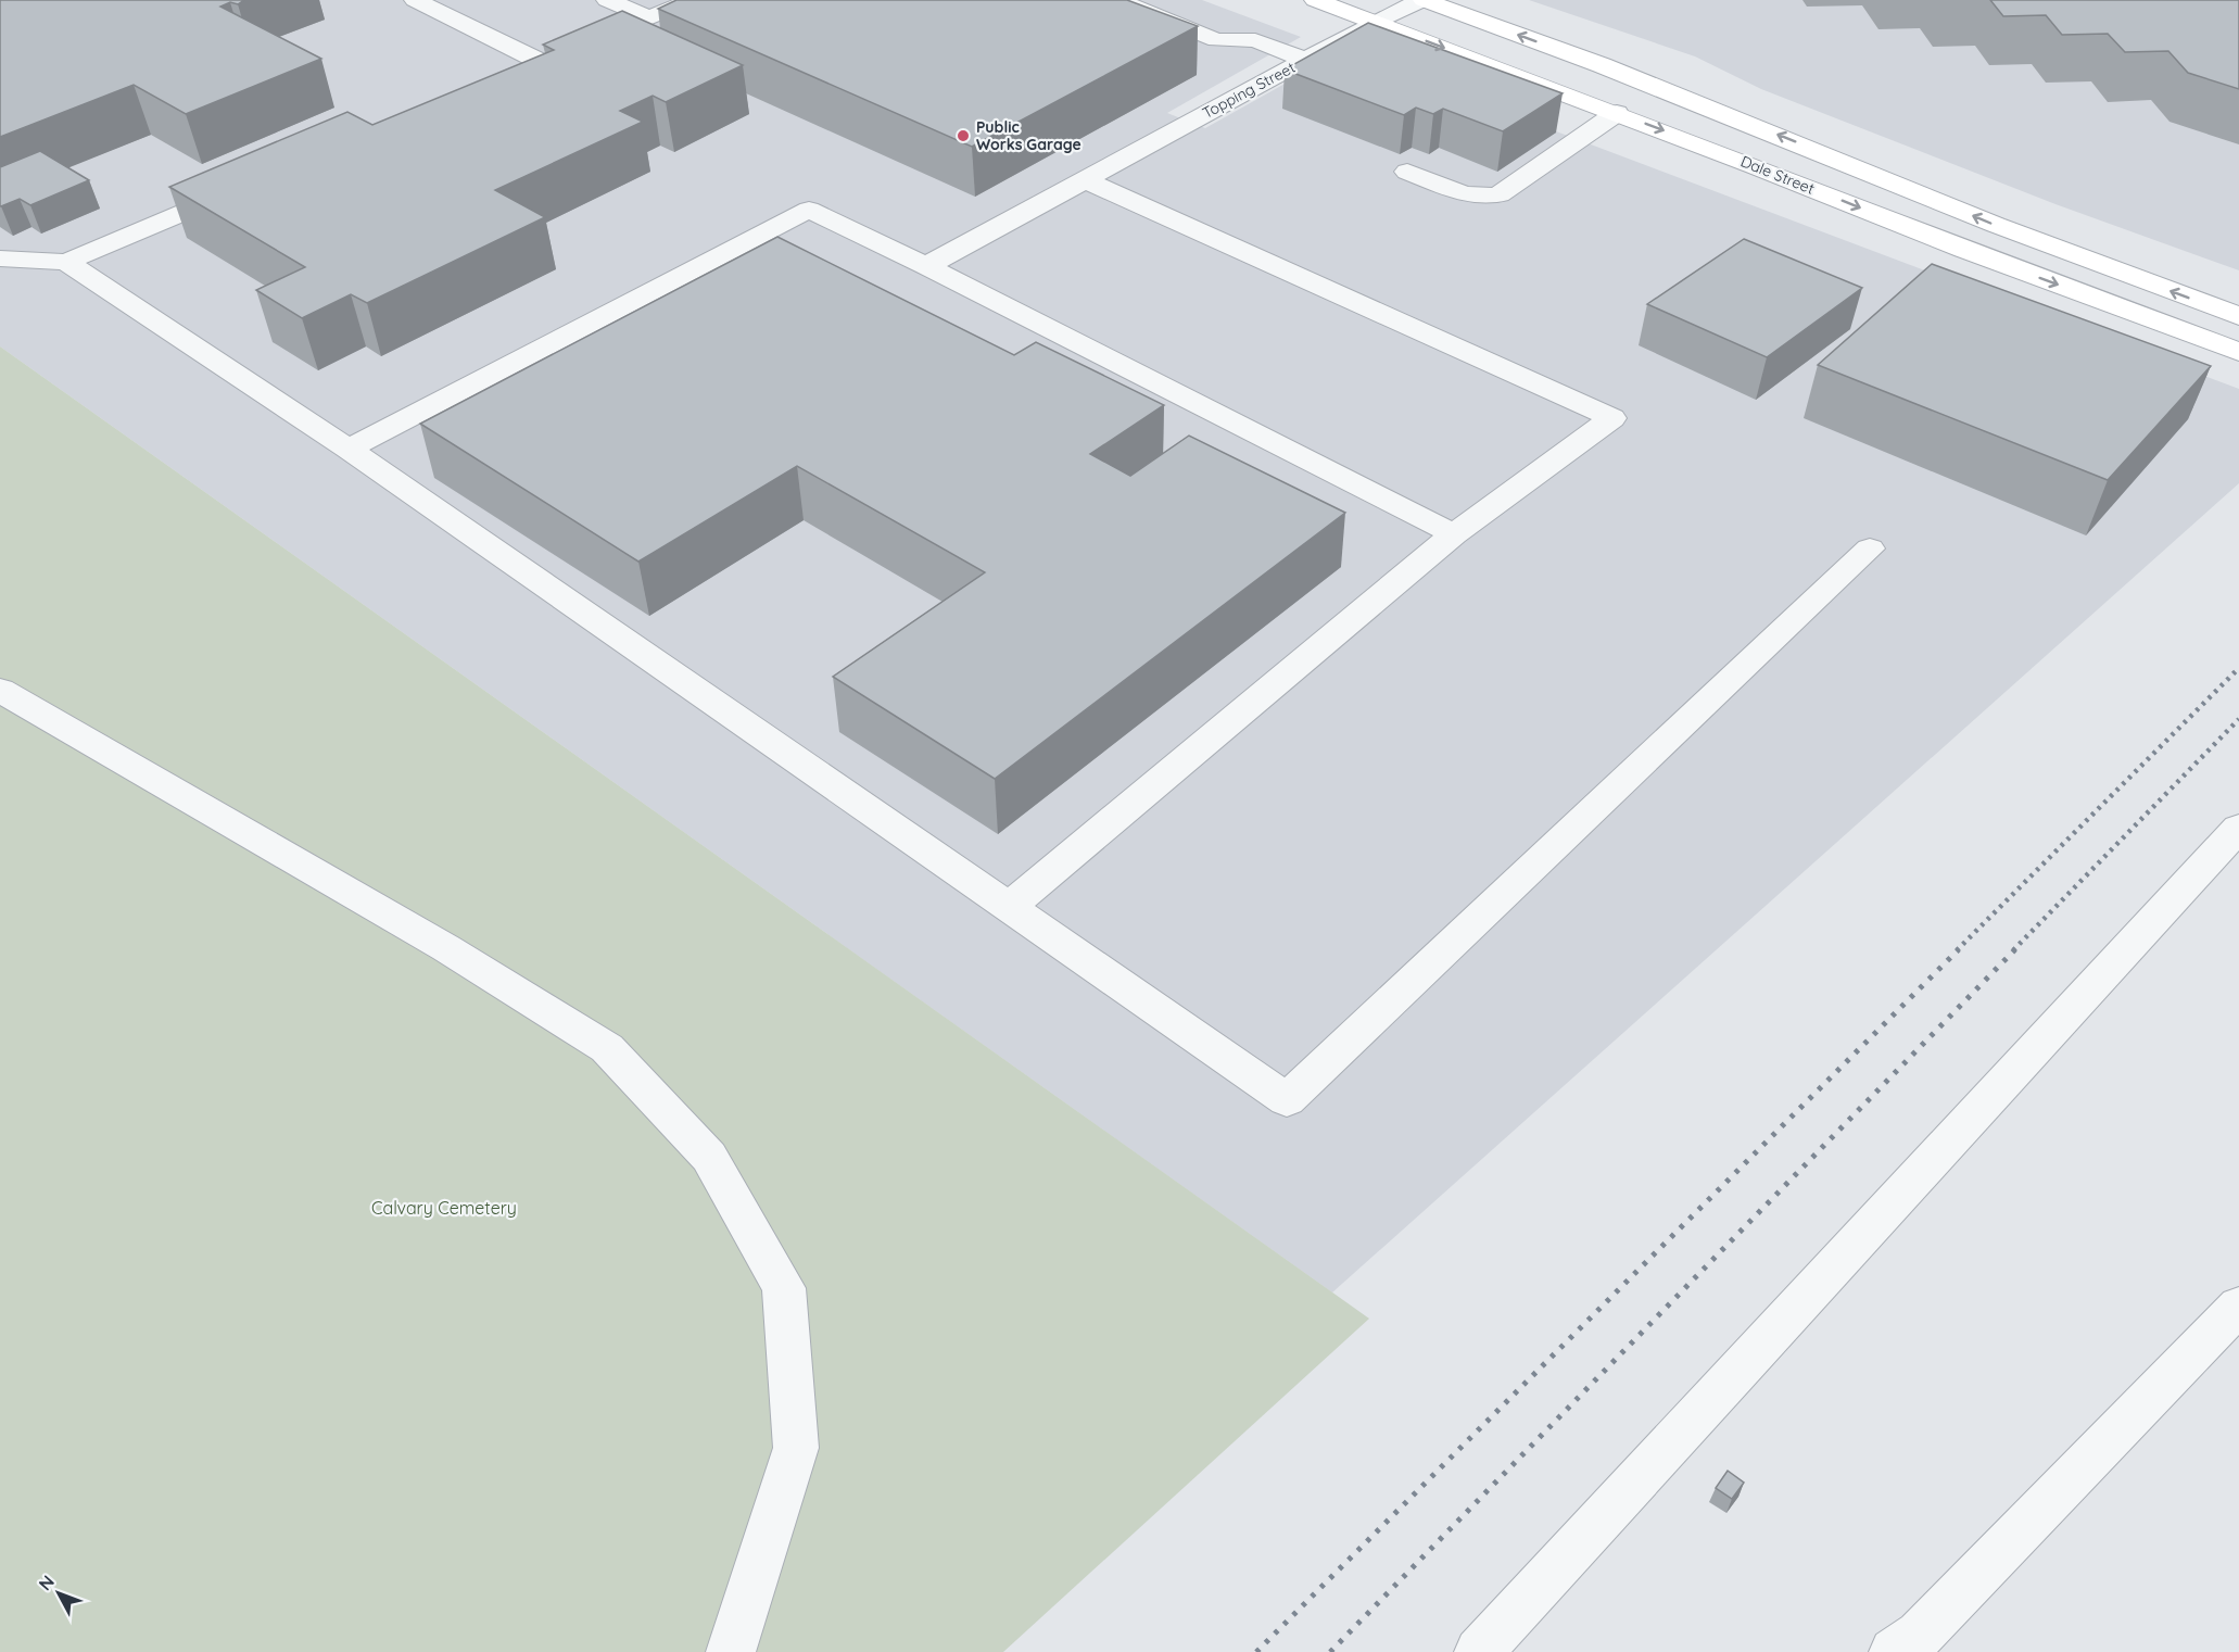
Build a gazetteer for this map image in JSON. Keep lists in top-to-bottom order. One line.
{"streets":{"main road":["Dale Street"],"lane":["Topping Street"]},"crossings":[["Topping Street","Dale Street"]],"parks":["Calvary Cemetery"],"places":["Public Works Garage"],"north":"top left"}
